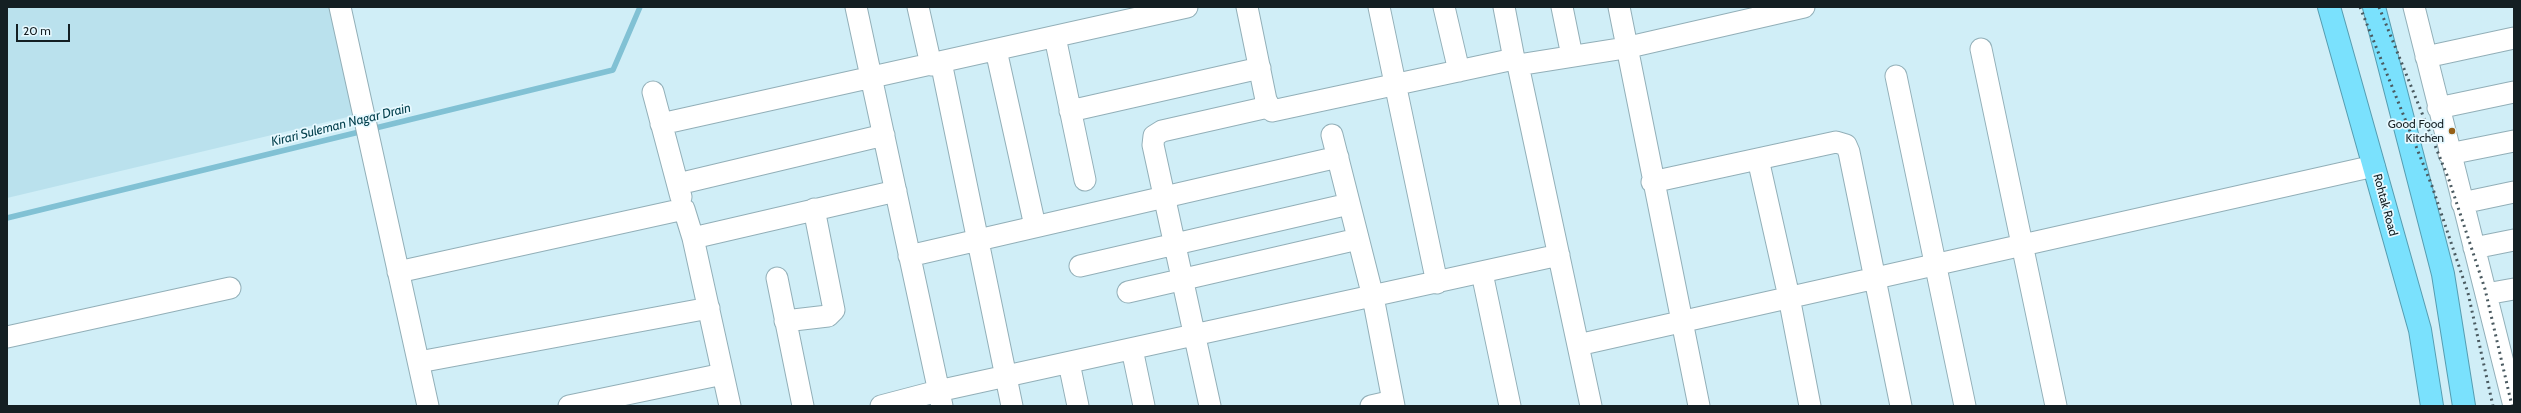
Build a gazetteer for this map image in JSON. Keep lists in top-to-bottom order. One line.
{"streets":{"highway":["Rohtak Road"]},"water":["Kirari Suleman Nagar Drain"],"places":["Good Food Kitchen"],"scale_bar":"20 m"}
